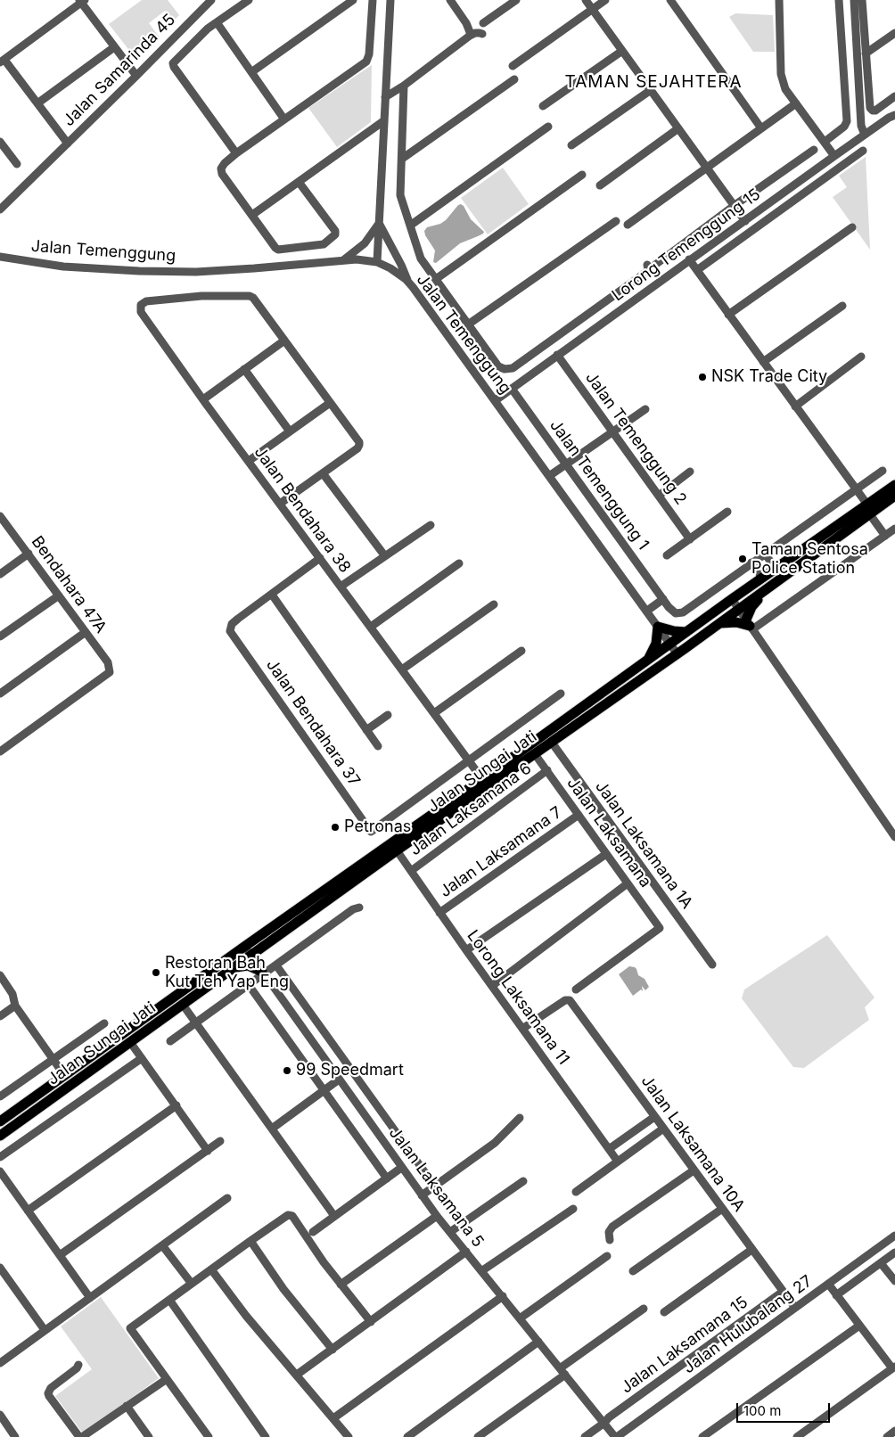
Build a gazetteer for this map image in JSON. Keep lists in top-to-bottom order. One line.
{"streets":{"main road":["Jalan Sungai Jati"],"street":["Jalan Samarinda 45","Lorong Temenggung 15","Jalan Temenggung","Jalan Temenggung 2","Jalan Temenggung 1","Jalan Bendahara 38","Bendahara 47A","Jalan Bendahara 37","Jalan Laksamana 6","Jalan Laksamana","Jalan Laksamana 1A","Jalan Laksamana 7","Lorong Laksamana 11","Jalan Laksamana 10A","Jalan Laksamana 5","Jalan Hulubalang 27","Jalan Laksamana 15"]},"crossings":[["Lorong Temenggung 15","Jalan Temenggung"],["Lorong Temenggung 15","Jalan Temenggung 2"],["Lorong Temenggung 15","Jalan Temenggung 1"],["Jalan Temenggung","Jalan Sungai Jati"],["Jalan Bendahara 38","Jalan Bendahara 37"],["Jalan Bendahara 38","Jalan Sungai Jati"],["Jalan Sungai Jati","Jalan Laksamana"],["Jalan Sungai Jati","Jalan Laksamana 1A"],["Jalan Sungai Jati","Lorong Laksamana 11"],["Jalan Sungai Jati","Jalan Laksamana 5"],["Jalan Laksamana 6","Jalan Laksamana"],["Jalan Laksamana 6","Lorong Laksamana 11"],["Jalan Laksamana","Jalan Laksamana 7"],["Jalan Laksamana 7","Lorong Laksamana 11"],["Lorong Laksamana 11","Jalan Laksamana 10A"],["Jalan Laksamana 10A","Jalan Hulubalang 27"],["Jalan Laksamana 10A","Jalan Laksamana 15"],["Jalan Laksamana 5","Jalan Hulubalang 27"],["Jalan Laksamana 5","Jalan Laksamana 15"]],"districts":["TAMAN SEJAHTERA"],"places":["NSK Trade City","Taman Sentosa Police Station","Petronas","Restoran Bah Kut Teh Yap Eng","99 Speedmart"],"scale_bar":"100 m"}
